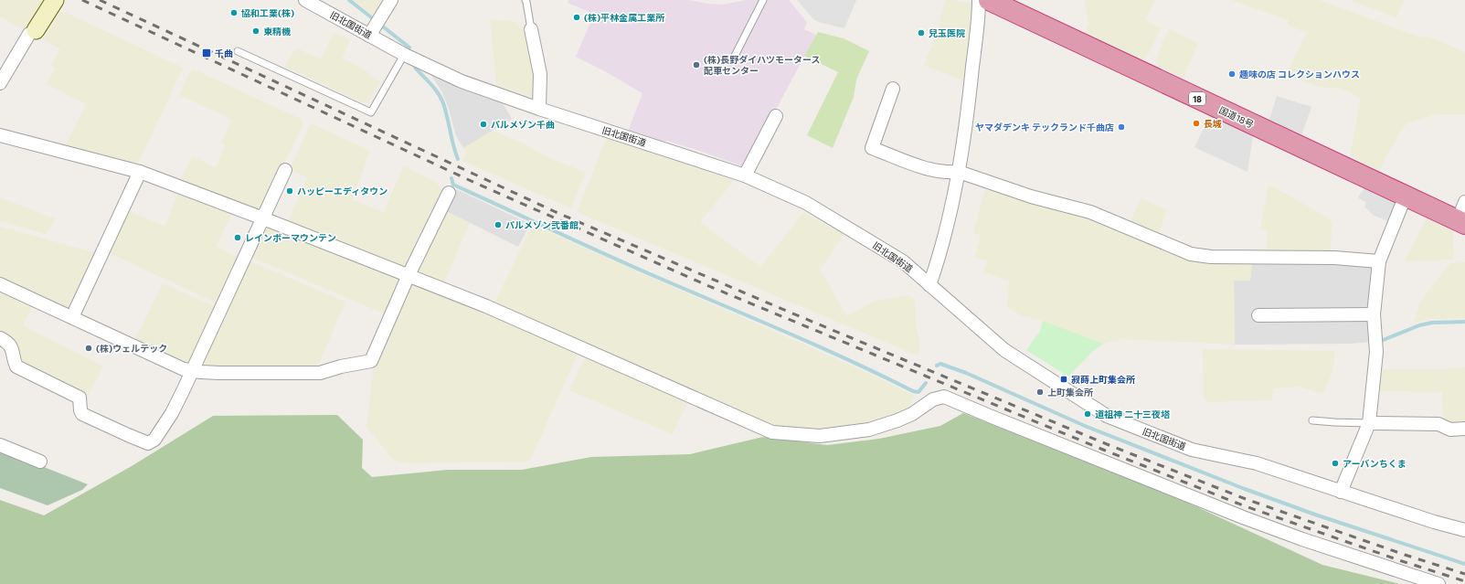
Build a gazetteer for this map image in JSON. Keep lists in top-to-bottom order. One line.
{"streets":{"highway":["18","国道18号"],"street":["旧北国街道"]},"places":{"other":["協和工業(株)","(株)平林金属工業所","東精機","兒玉医院","(株)長野ダイハツモータース 配車センター","趣味の店 コレクションハウス","長城","パルメゾン千曲","ヤマダデンキ テックランド千曲店","ハッピーエディタウン","パルメゾン弐番館","レインボーマウンテン","(株)ウェルテック","上町集会所","道祖神 二十三夜塔","アーバンちくま"],"transit":["千曲","寂蒔上町集会所"]}}
